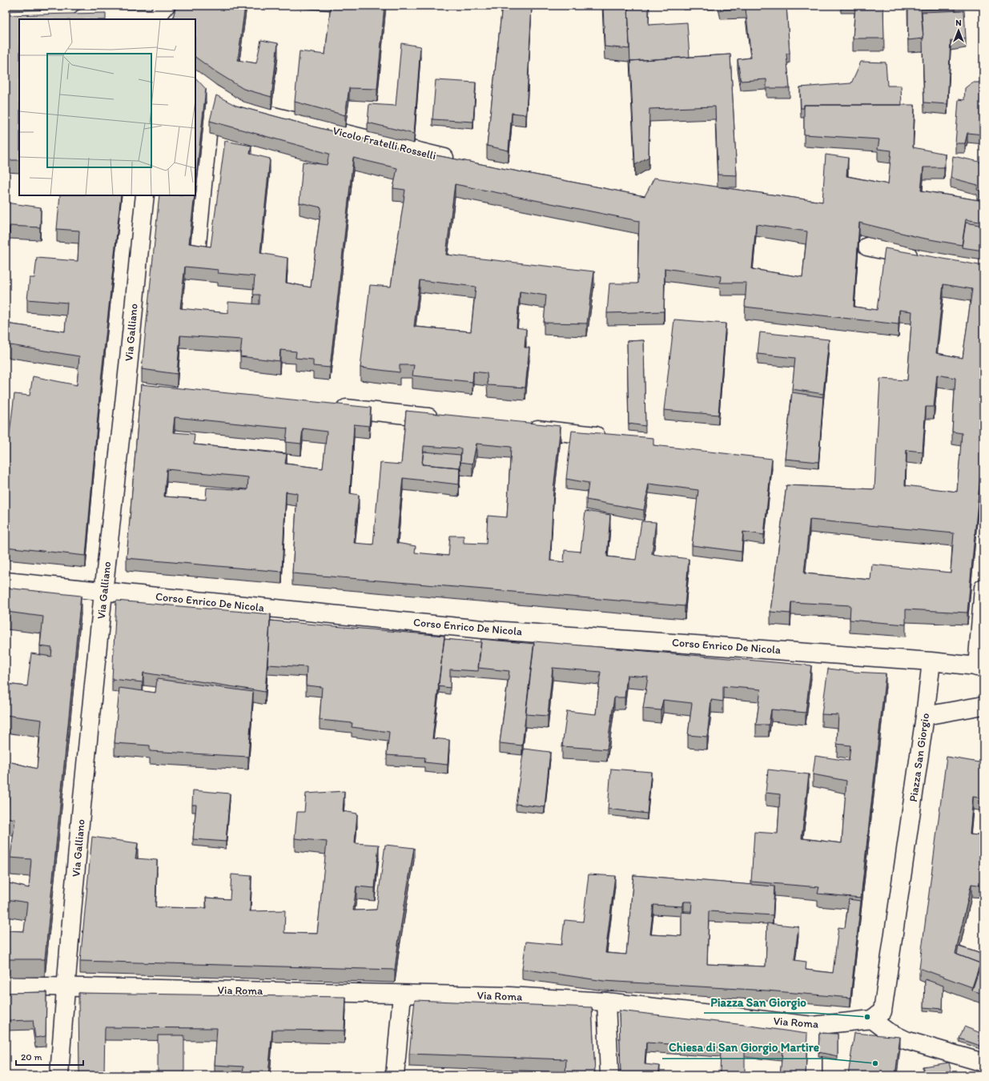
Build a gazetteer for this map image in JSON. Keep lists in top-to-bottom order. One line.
{"streets":{"street":["Vicolo Fratelli Rosselli","Via Galliano","Corso Enrico De Nicola","Piazza San Giorgio","Via Roma"]},"crossings":[["Via Galliano","Corso Enrico De Nicola"],["Via Galliano","Via Roma"],["Corso Enrico De Nicola","Piazza San Giorgio"],["Piazza San Giorgio","Via Roma"]],"places":["Piazza San Giorgio","Chiesa di San Giorgio Martire"],"scale_bar":"20 m","north":"top"}
